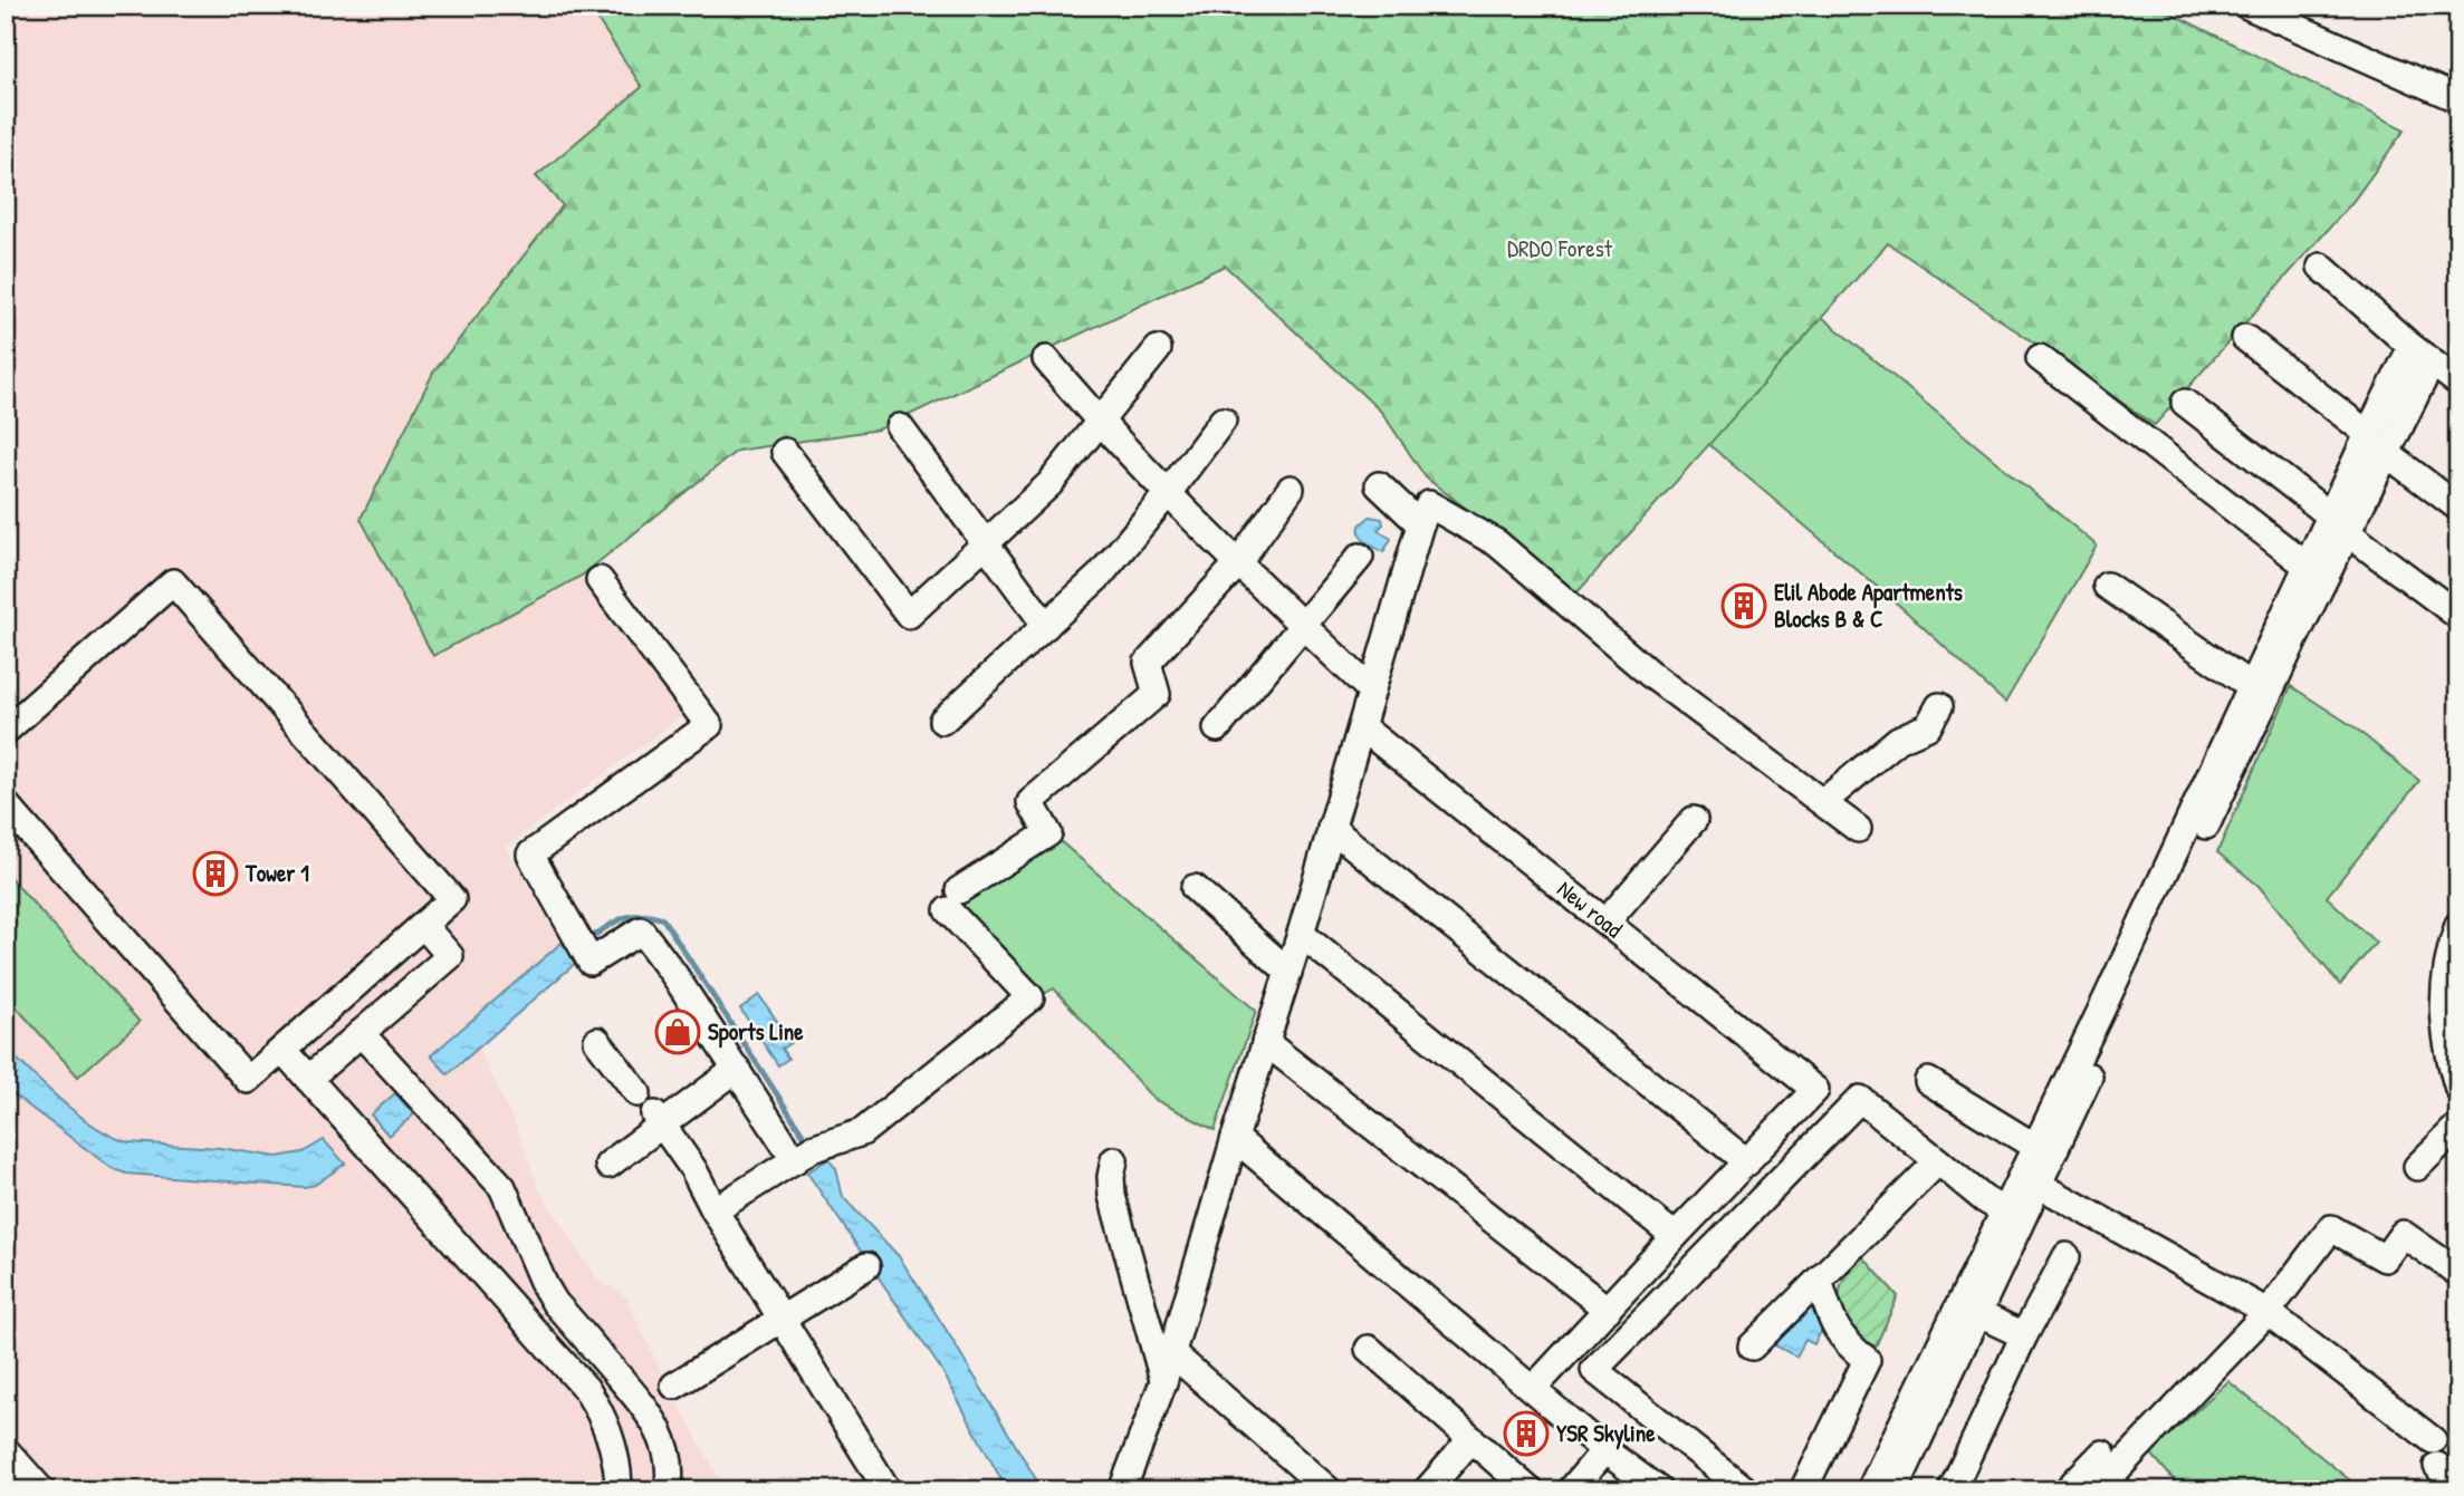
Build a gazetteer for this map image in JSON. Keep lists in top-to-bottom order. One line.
{"streets":{"street":["New road"]},"parks":["DRDO Forest"],"places":{"building":["Elil Abode Apartments Blocks B & C","Tower 1","YSR Skyline"],"shop":["Sports Line"]}}
